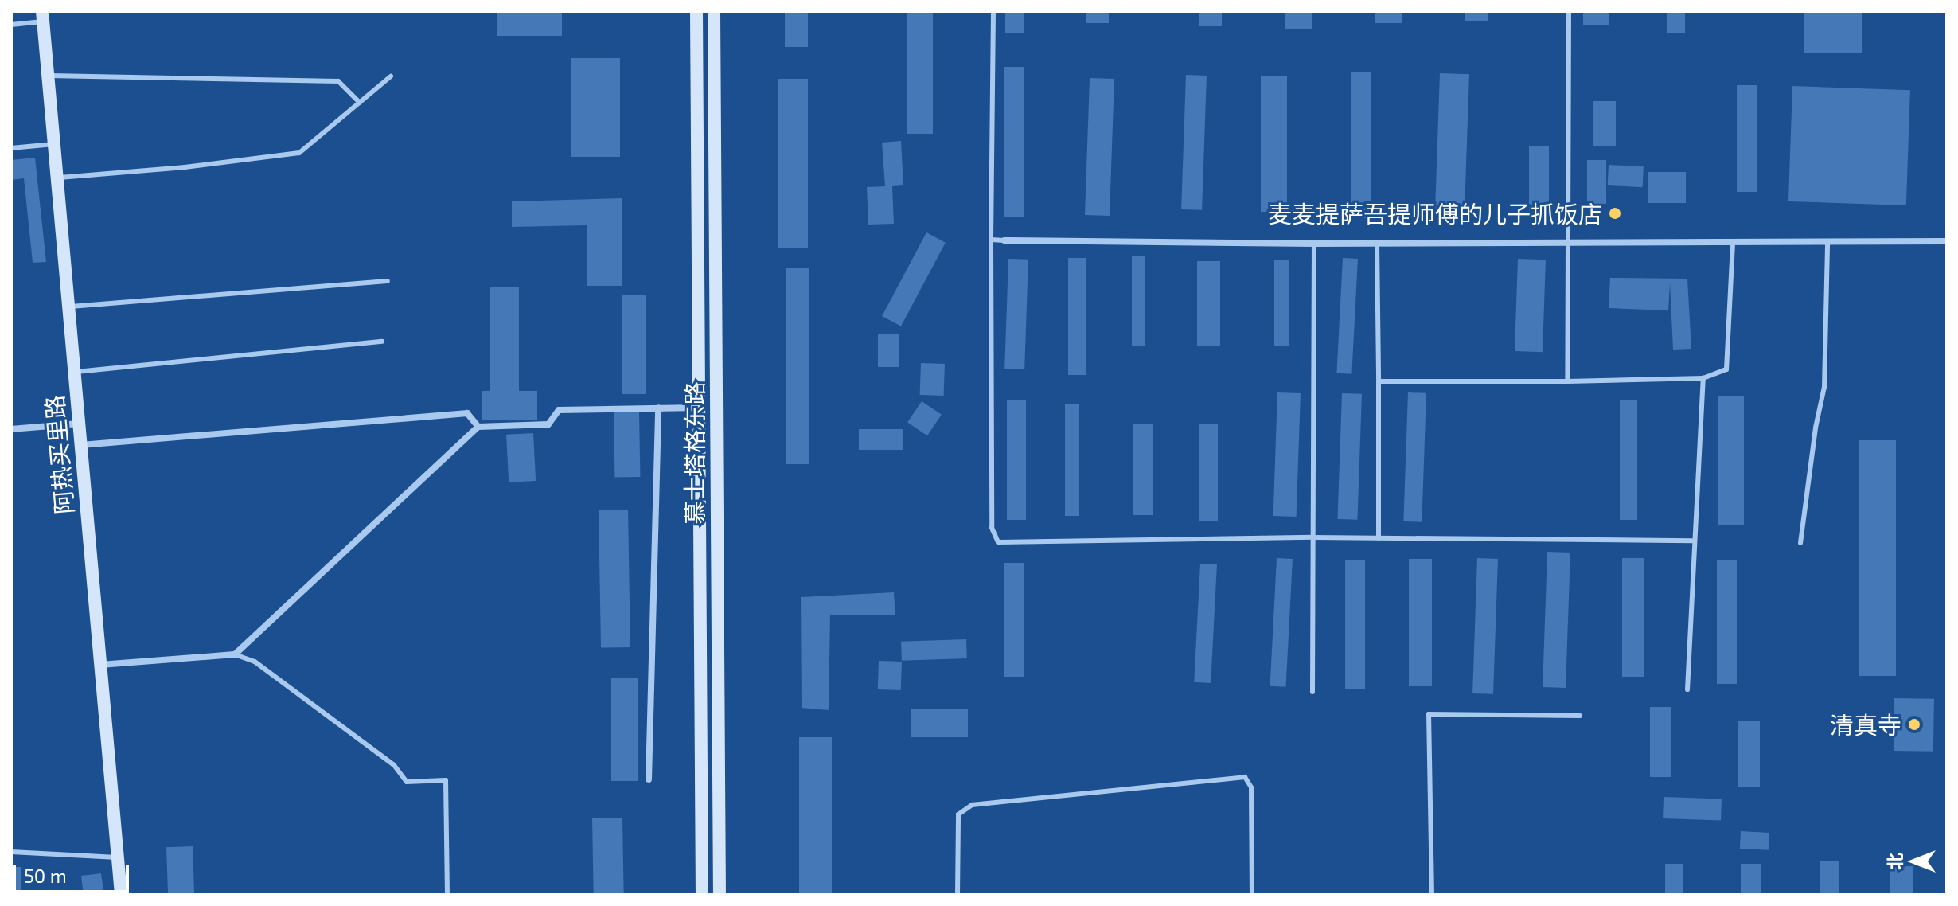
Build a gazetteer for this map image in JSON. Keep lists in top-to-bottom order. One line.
{"streets":{"main road":["慕士塔格东路","阿热买里路"]},"places":["麦麦提萨吾提师傅的儿子抓饭店","清真寺"],"scale_bar":"50 m","north":"left"}
